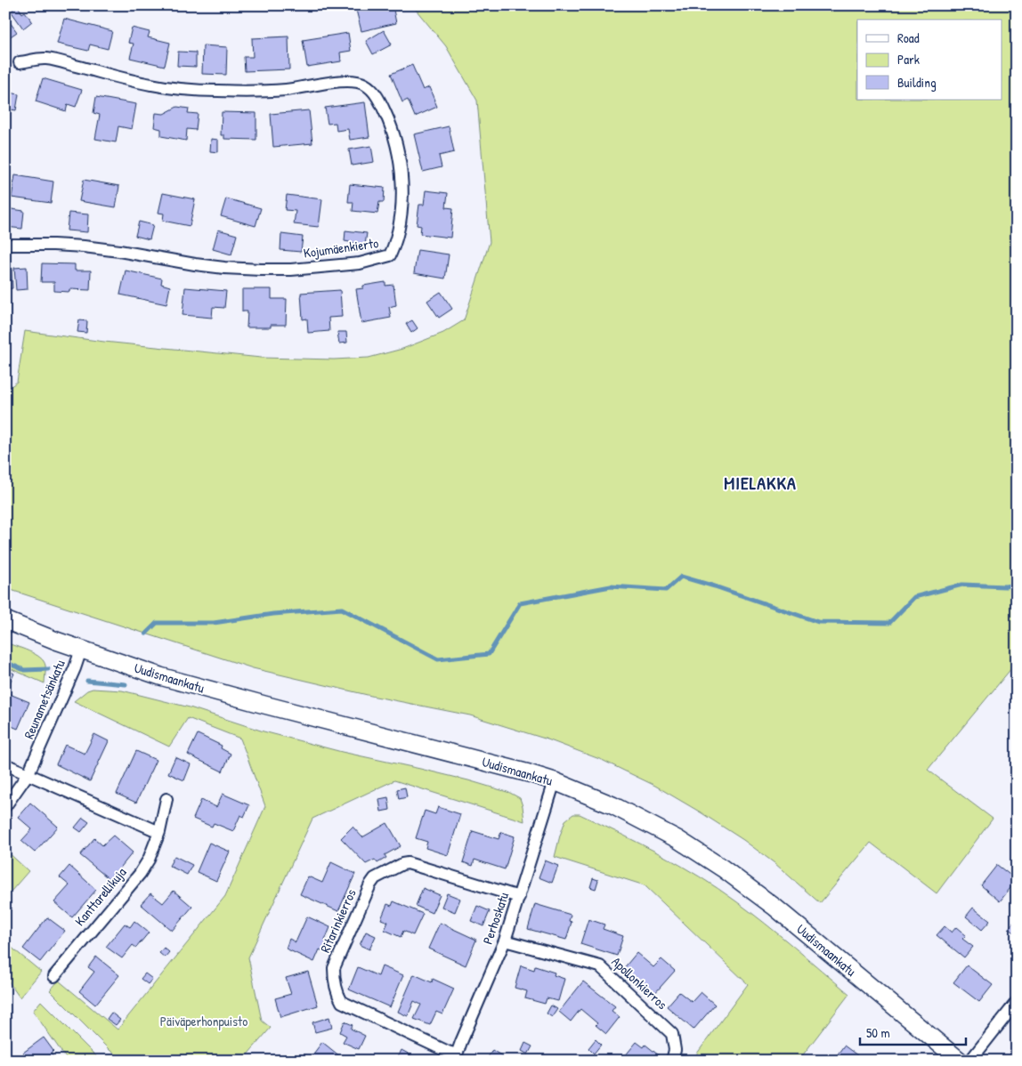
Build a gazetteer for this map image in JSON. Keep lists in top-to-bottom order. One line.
{"streets":{"street":["Kojumäenkierto","Uudismaankatu","Reunametsänkatu","Kanttarellikuja","Perhoskatu","Ritarinkierros","Apollonkierros"]},"crossings":[["Uudismaankatu","Reunametsänkatu"],["Uudismaankatu","Perhoskatu"],["Perhoskatu","Ritarinkierros"],["Perhoskatu","Apollonkierros"]],"districts":["MIELAKKA"],"parks":["Päiväperhonpuisto"],"legend":["Road","Park","Building"],"scale_bar":"50 m"}
